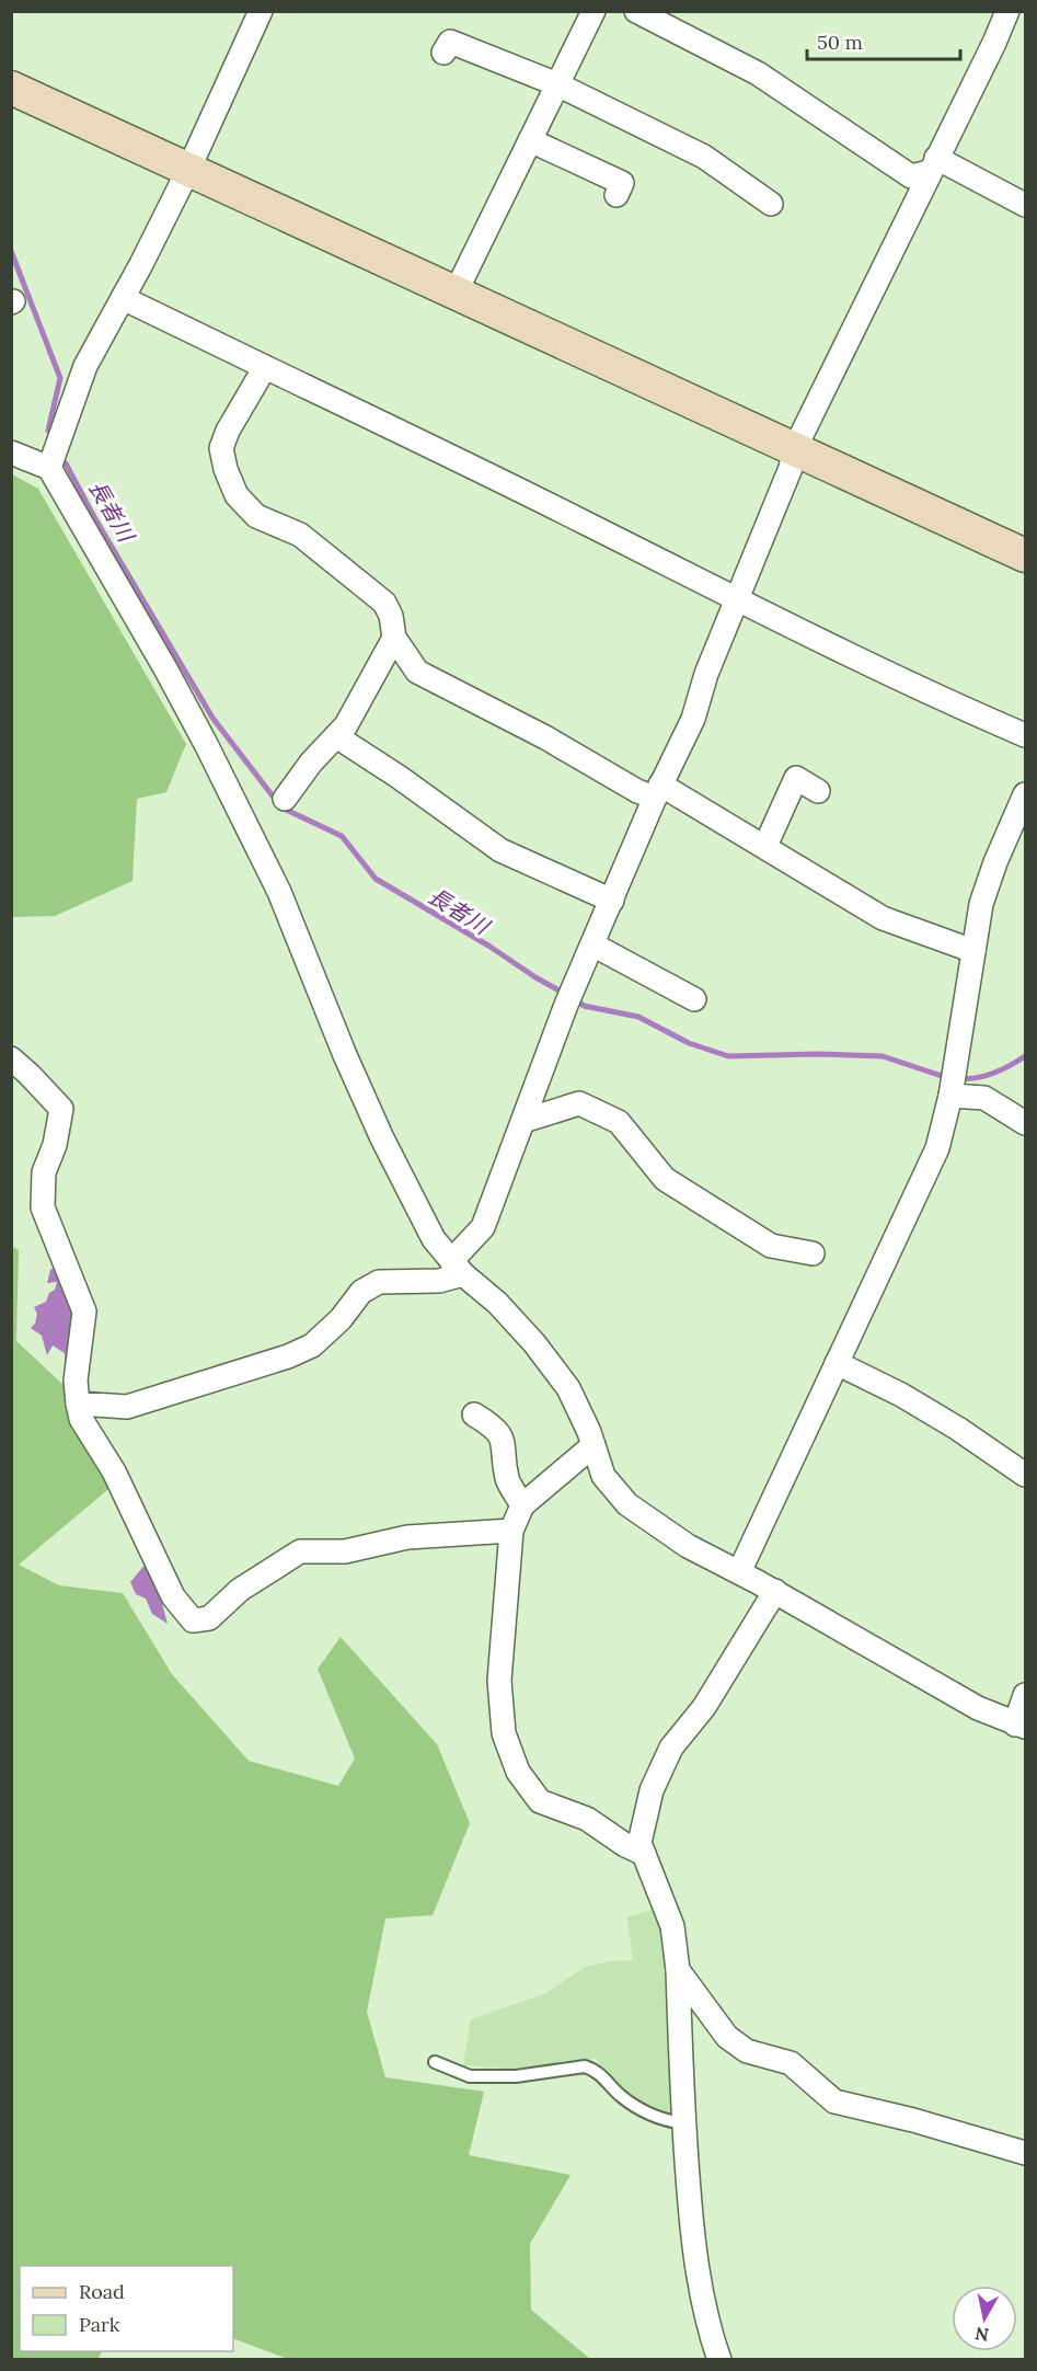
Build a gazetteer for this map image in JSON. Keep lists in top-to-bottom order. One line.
{"water":["長者川"],"legend":["Road","Park"],"scale_bar":"50 m","north":"bottom"}
